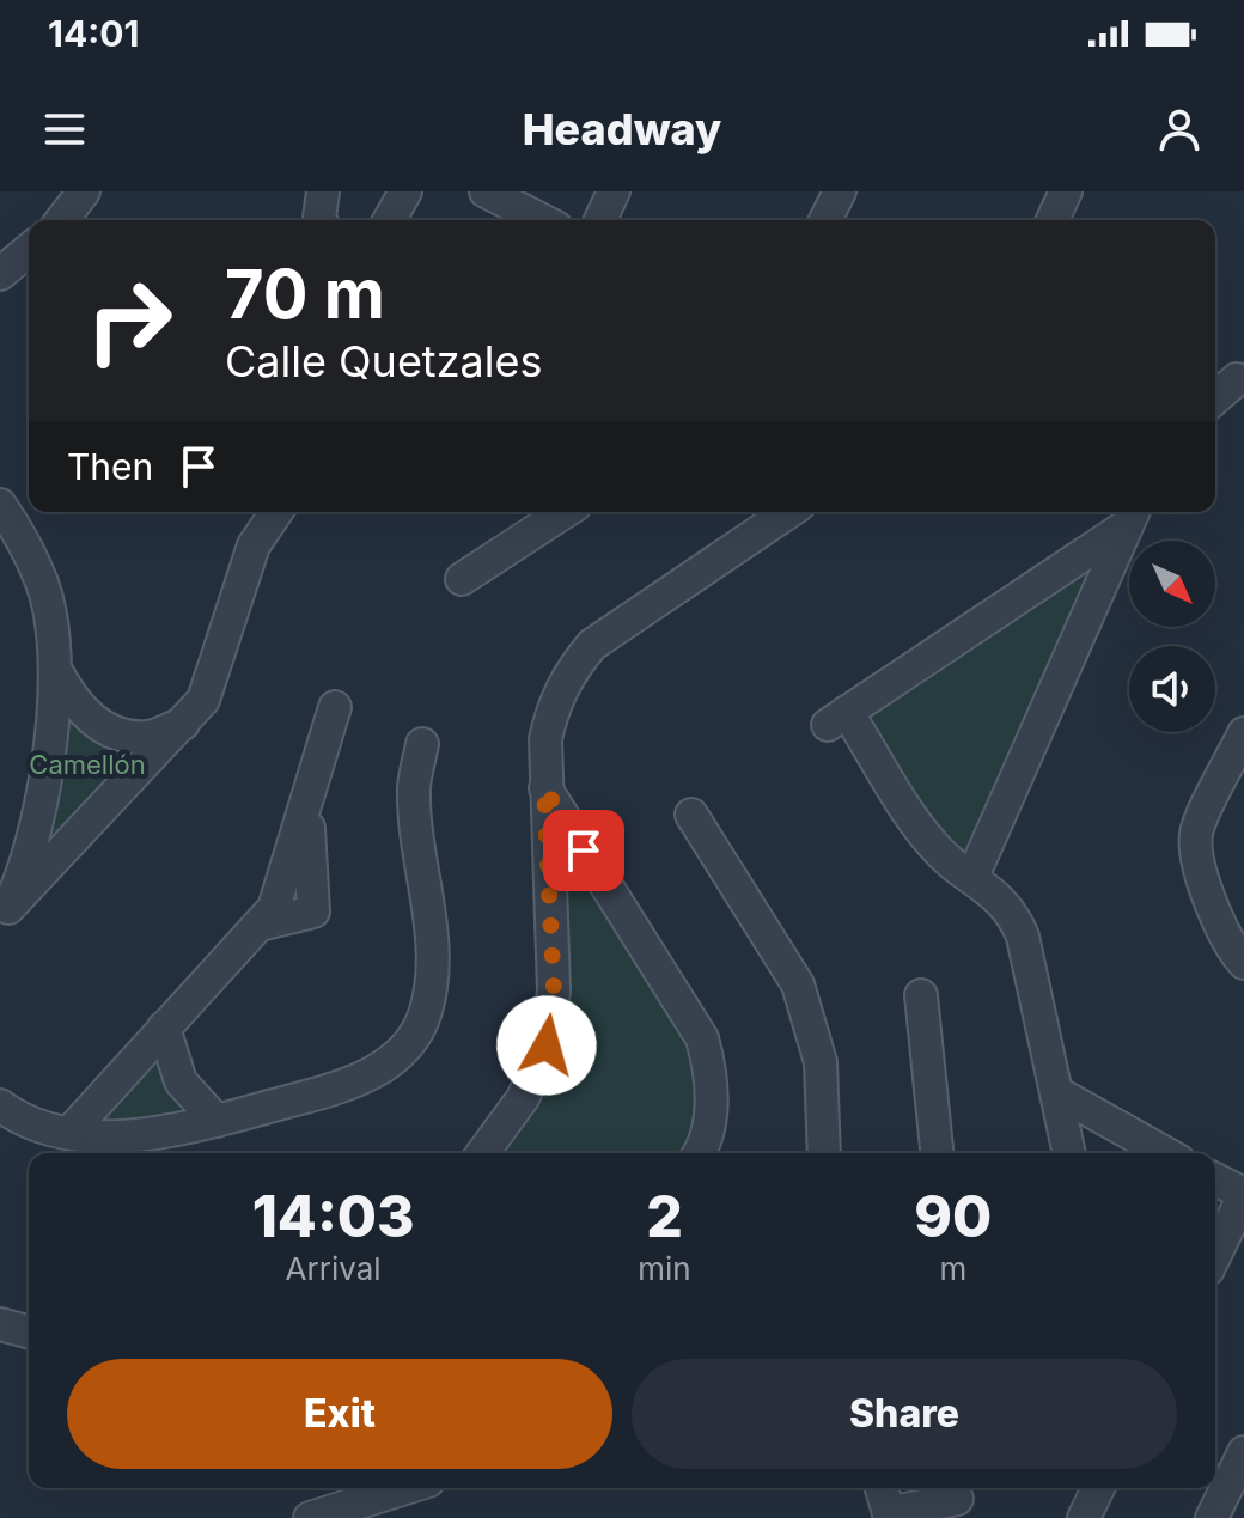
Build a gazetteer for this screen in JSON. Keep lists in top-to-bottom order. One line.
{"parks":["Camellón"],"north":"bottom right","page":{"status":"14:01","header":"Headway","turn":["70 m","Calle Quetzales"],"then":"Then","eta":["14:03","Arrival","2","min","90","m"],"buttons":["Exit","Share"]}}
